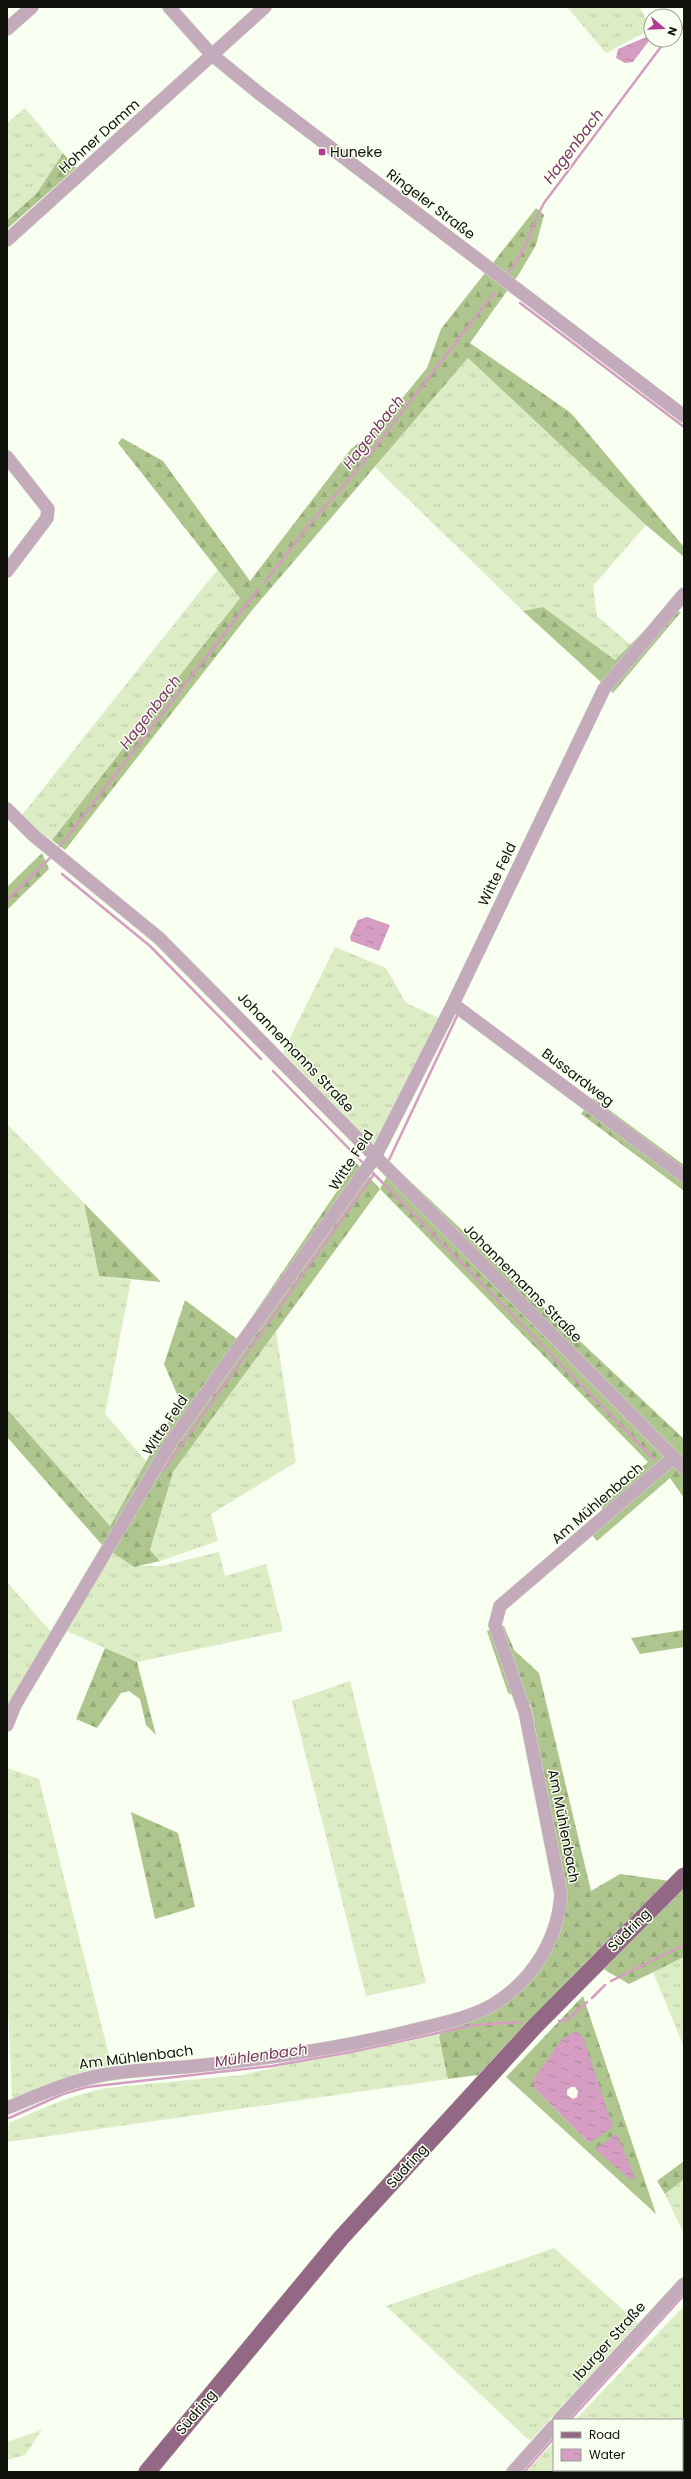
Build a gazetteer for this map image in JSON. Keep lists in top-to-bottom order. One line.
{"streets":{"main road":["Südring"],"street":["Hohner Damm","Ringeler Straße","Witte Feld","Johannemanns Straße","Bussardweg","Am Mühlenbach","Iburger Straße"]},"crossings":[["Hohner Damm","Ringeler Straße"],["Witte Feld","Johannemanns Straße"],["Witte Feld","Bussardweg"],["Johannemanns Straße","Am Mühlenbach"]],"water":["Hagenbach","Mühlenbach"],"places":{"transit":["Huneke"]},"legend":["Road","Water"],"north":"right"}
